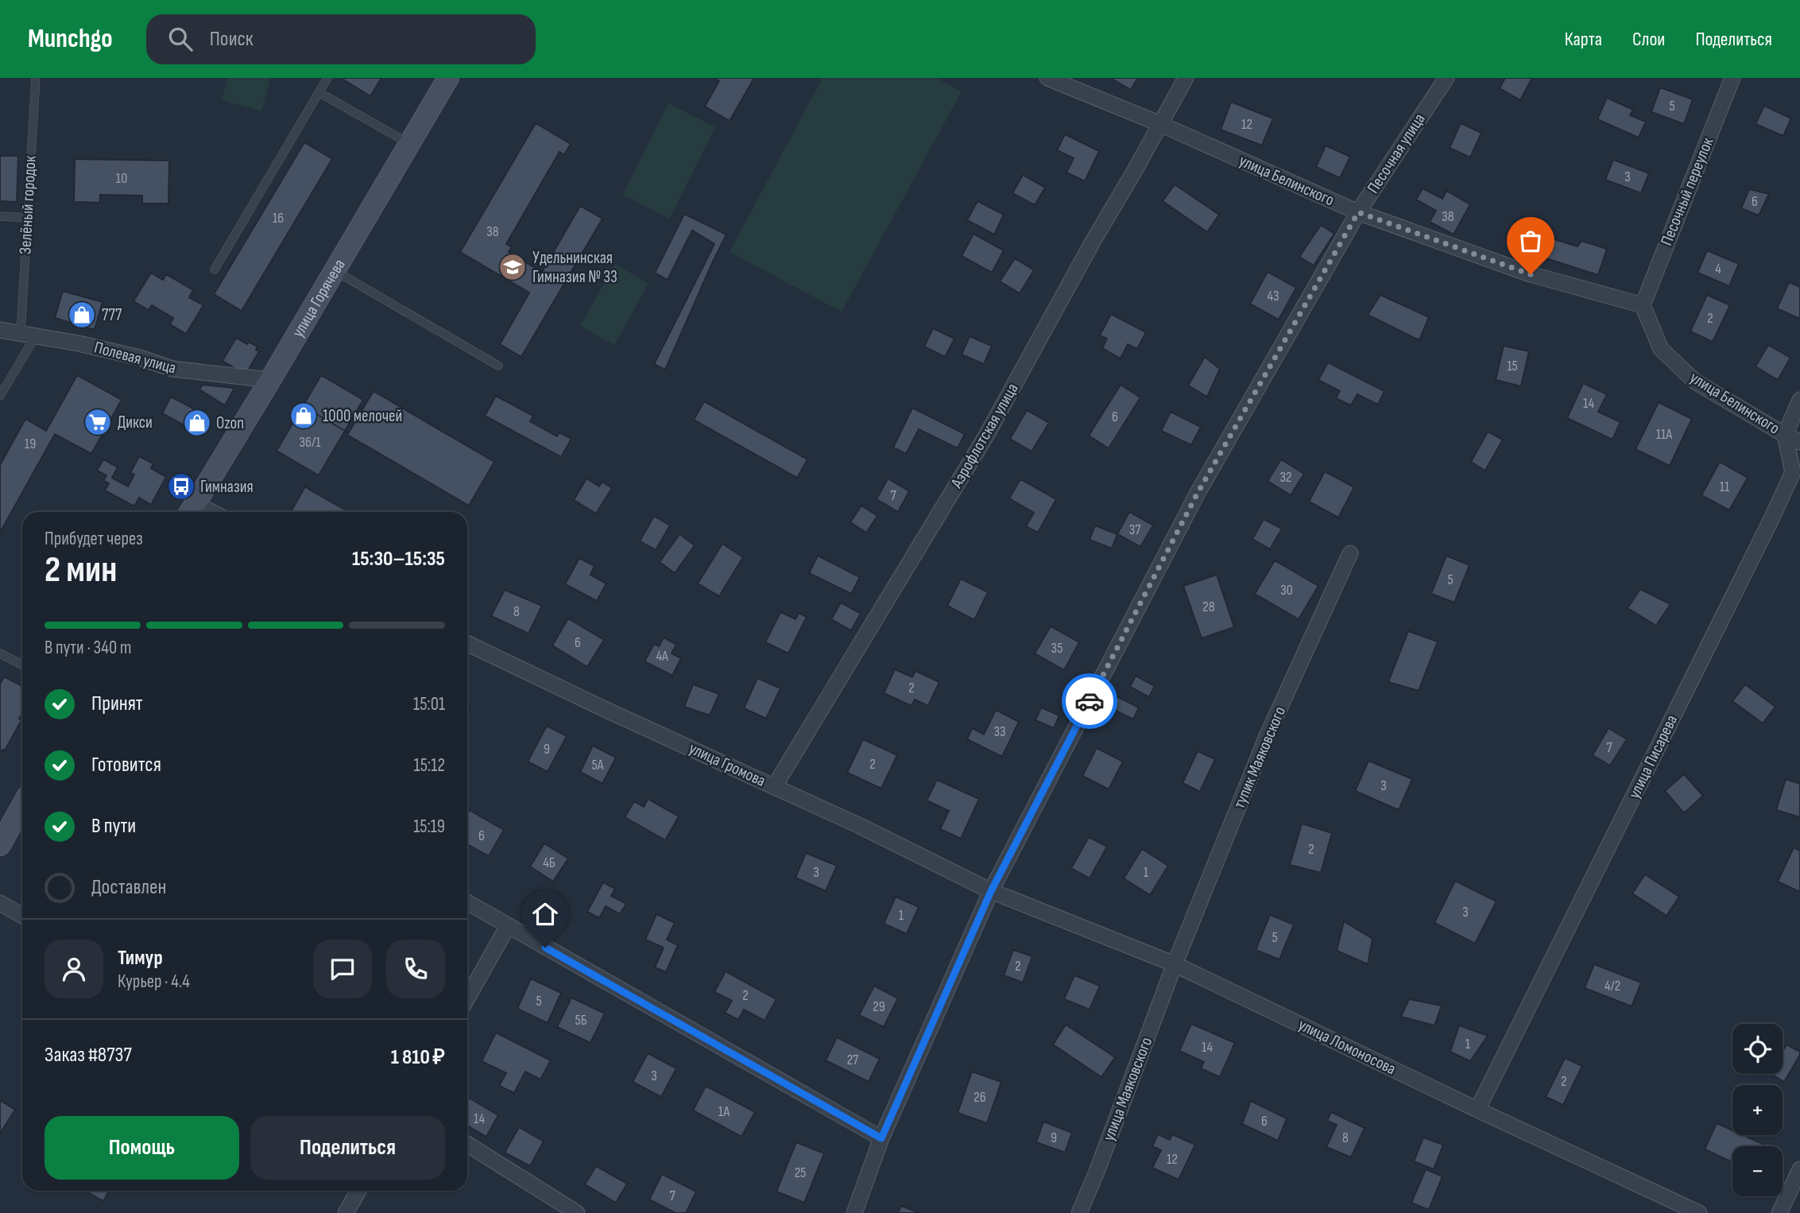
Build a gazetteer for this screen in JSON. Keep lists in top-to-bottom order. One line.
{"streets":{"main road":["улица Горячева"],"street":["Песочная улица","улица Белинского","Песочный переулок","Полевая улица","Аэрофлотская улица","улица Писарева","тупик Маяковского","улица Громова","улица Ломоносова","улица Маяковского"],"lane":["Зелёный городок"]},"crossings":[["Песочная улица","улица Белинского"],["Песочная улица","улица Громова"],["Песочная улица","улица Ломоносова"],["улица Белинского","Песочный переулок"],["улица Белинского","Аэрофлотская улица"],["улица Белинского","улица Писарева"],["Зелёный городок","Полевая улица"],["улица Горячева","Полевая улица"],["Аэрофлотская улица","улица Громова"],["улица Писарева","улица Ломоносова"],["тупик Маяковского","улица Ломоносова"],["тупик Маяковского","улица Маяковского"],["улица Громова","улица Ломоносова"],["улица Ломоносова","улица Маяковского"]],"places":{"school or university":["Удельнинская Гимназия № 33"],"shop":["777","1000 мелочей","Ozon"],"supermarket":["Дикси"],"bus stop":["Гимназия"]},"house_numbers":["5","12","3","10","6","38","16","38","4","43","2","15","14","6","11А","36/1","19","32","11","7","37","5","30","28","8","6","35","4А","2","33","7","9","2","5А","3","6","2","4Б","3","1","3","1","5","2","4/2","2","5","29","5Б","1","14","27","3","2","26","1А","14","6","9","8","12","25","7"],"page":{"header":"Munchgo","search":"Поиск","nav":["Карта","Слои","Поделиться"],"heading":["2 мин","Прибудет через","15:30–15:35"],"panel":["Тимур","Курьер · 4.4","Заказ #8737","1 810 ₽"],"bar":"В пути · 340 m","list":[["Принят","15:01"],["Готовится","15:12"],["В пути","15:19"],"Доставлен"],"map_buttons":["+","−"],"buttons":["Помощь","Поделиться"]}}
